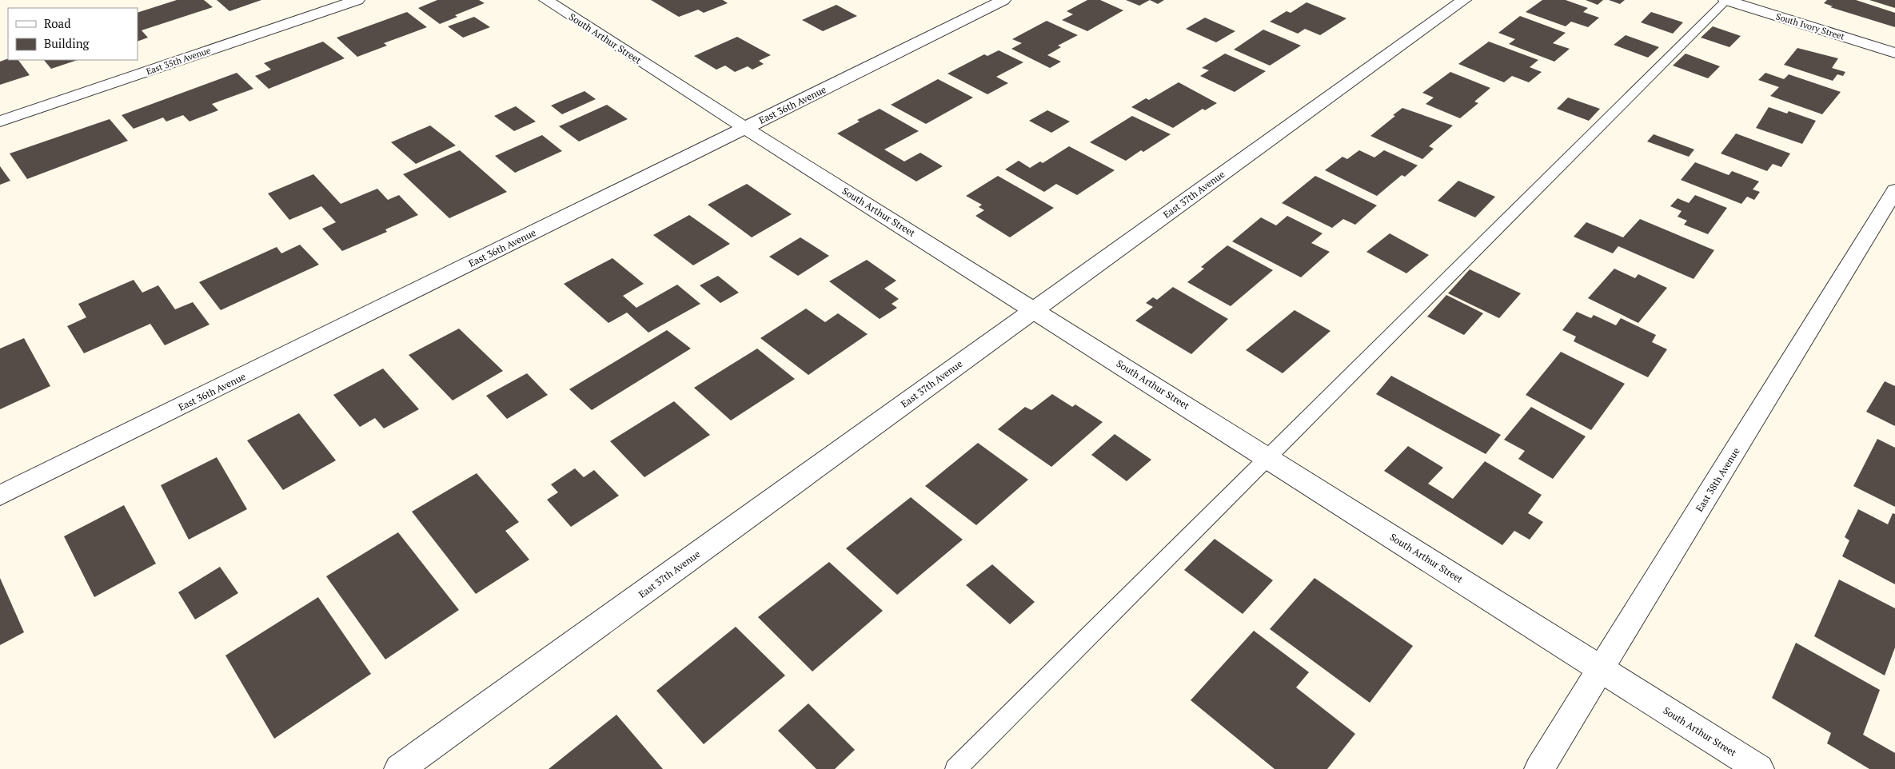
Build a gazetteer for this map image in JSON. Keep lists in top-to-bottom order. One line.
{"streets":{"street":["South Ivory Street","South Arthur Street","East 35th Avenue","East 36th Avenue","East 37th Avenue","East 38th Avenue"]},"crossings":[["South Arthur Street","East 36th Avenue"],["South Arthur Street","East 37th Avenue"],["South Arthur Street","East 38th Avenue"]],"legend":["Road","Building"]}
